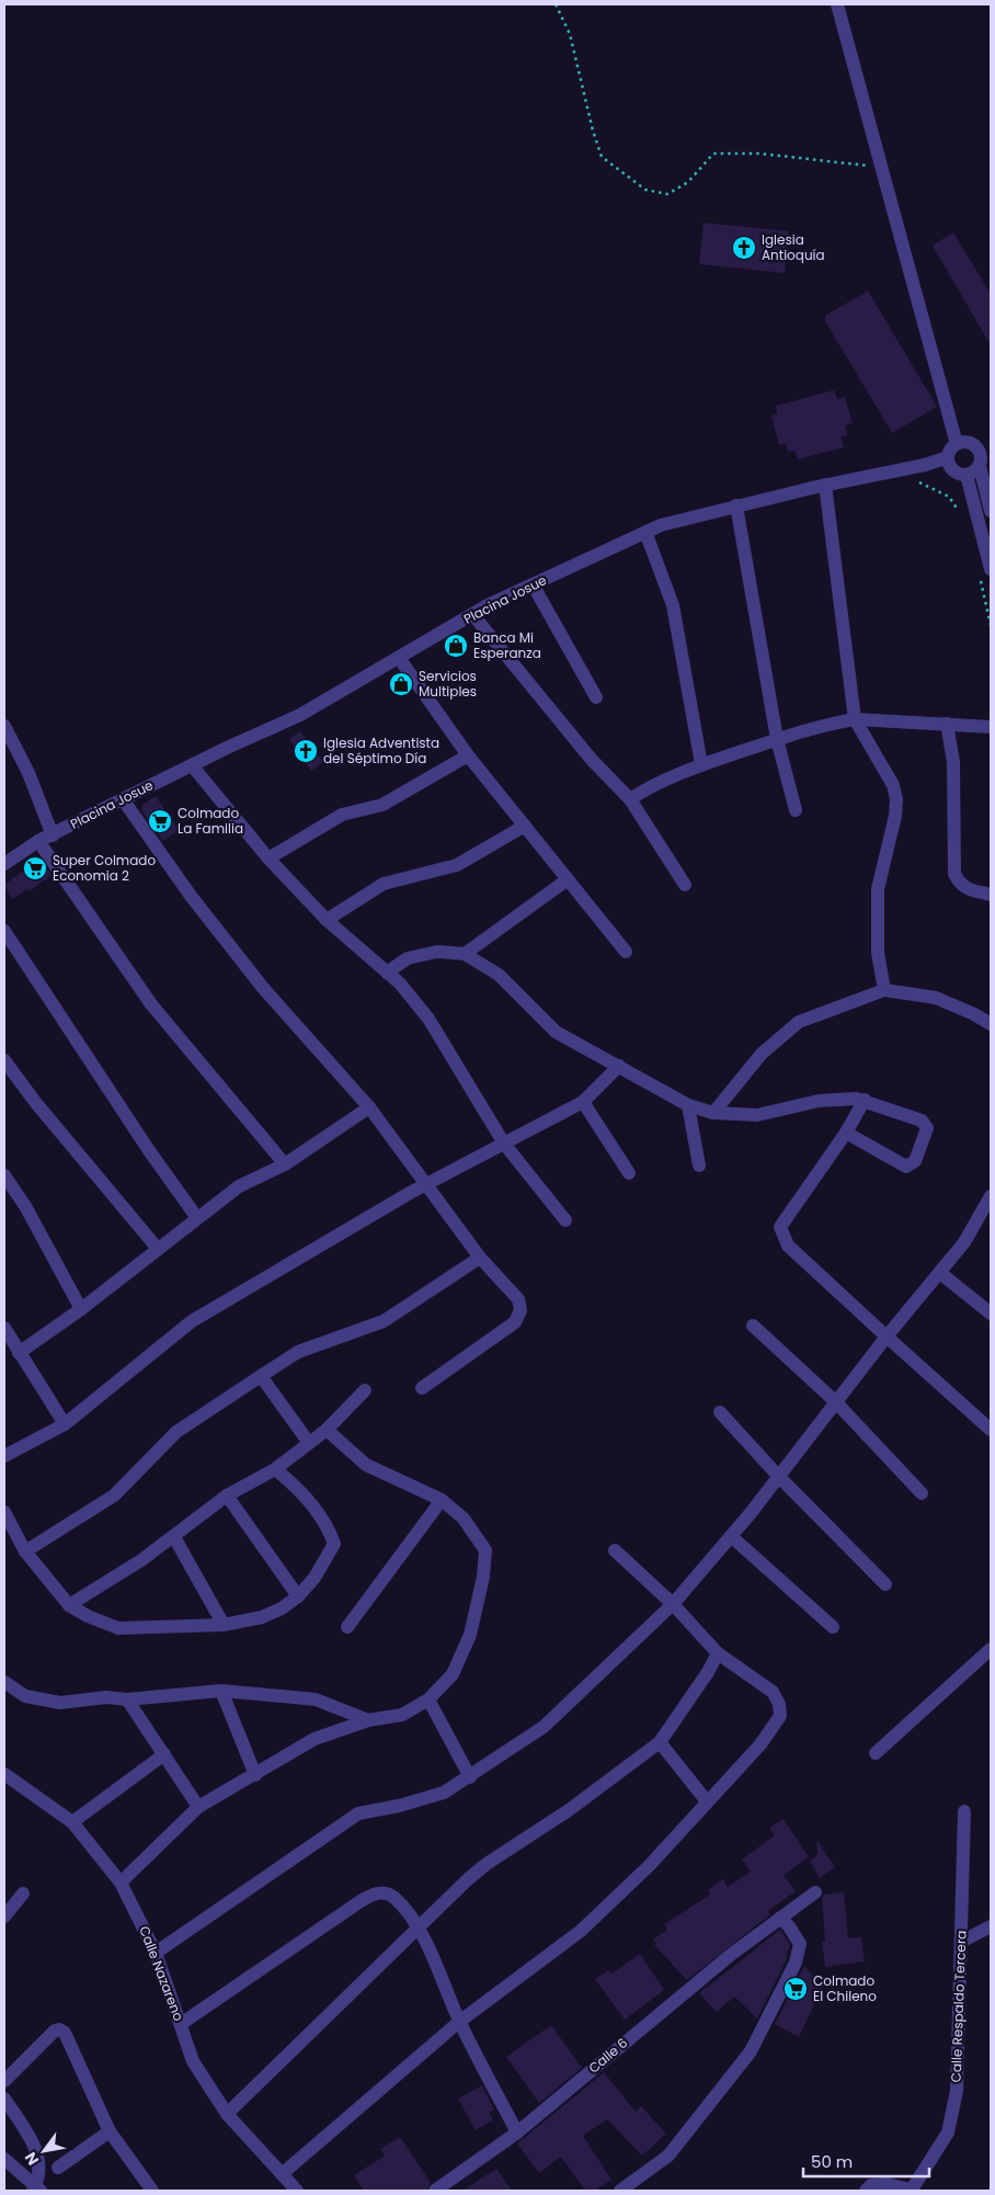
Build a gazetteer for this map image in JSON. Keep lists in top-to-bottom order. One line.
{"streets":{"street":["Placina Josue","Calle Nazareno","Calle Respaldo Tercera","Calle 6"]},"places":{"church":["Iglesia Antioquía","Iglesia Adventista del Séptimo Día"],"shop":["Banca Mi Esperanza","Servicios Multiples"],"supermarket":["Colmado La Familia","Super Colmado Economia 2","Colmado El Chileno"]},"scale_bar":"50 m","north":"bottom left"}
